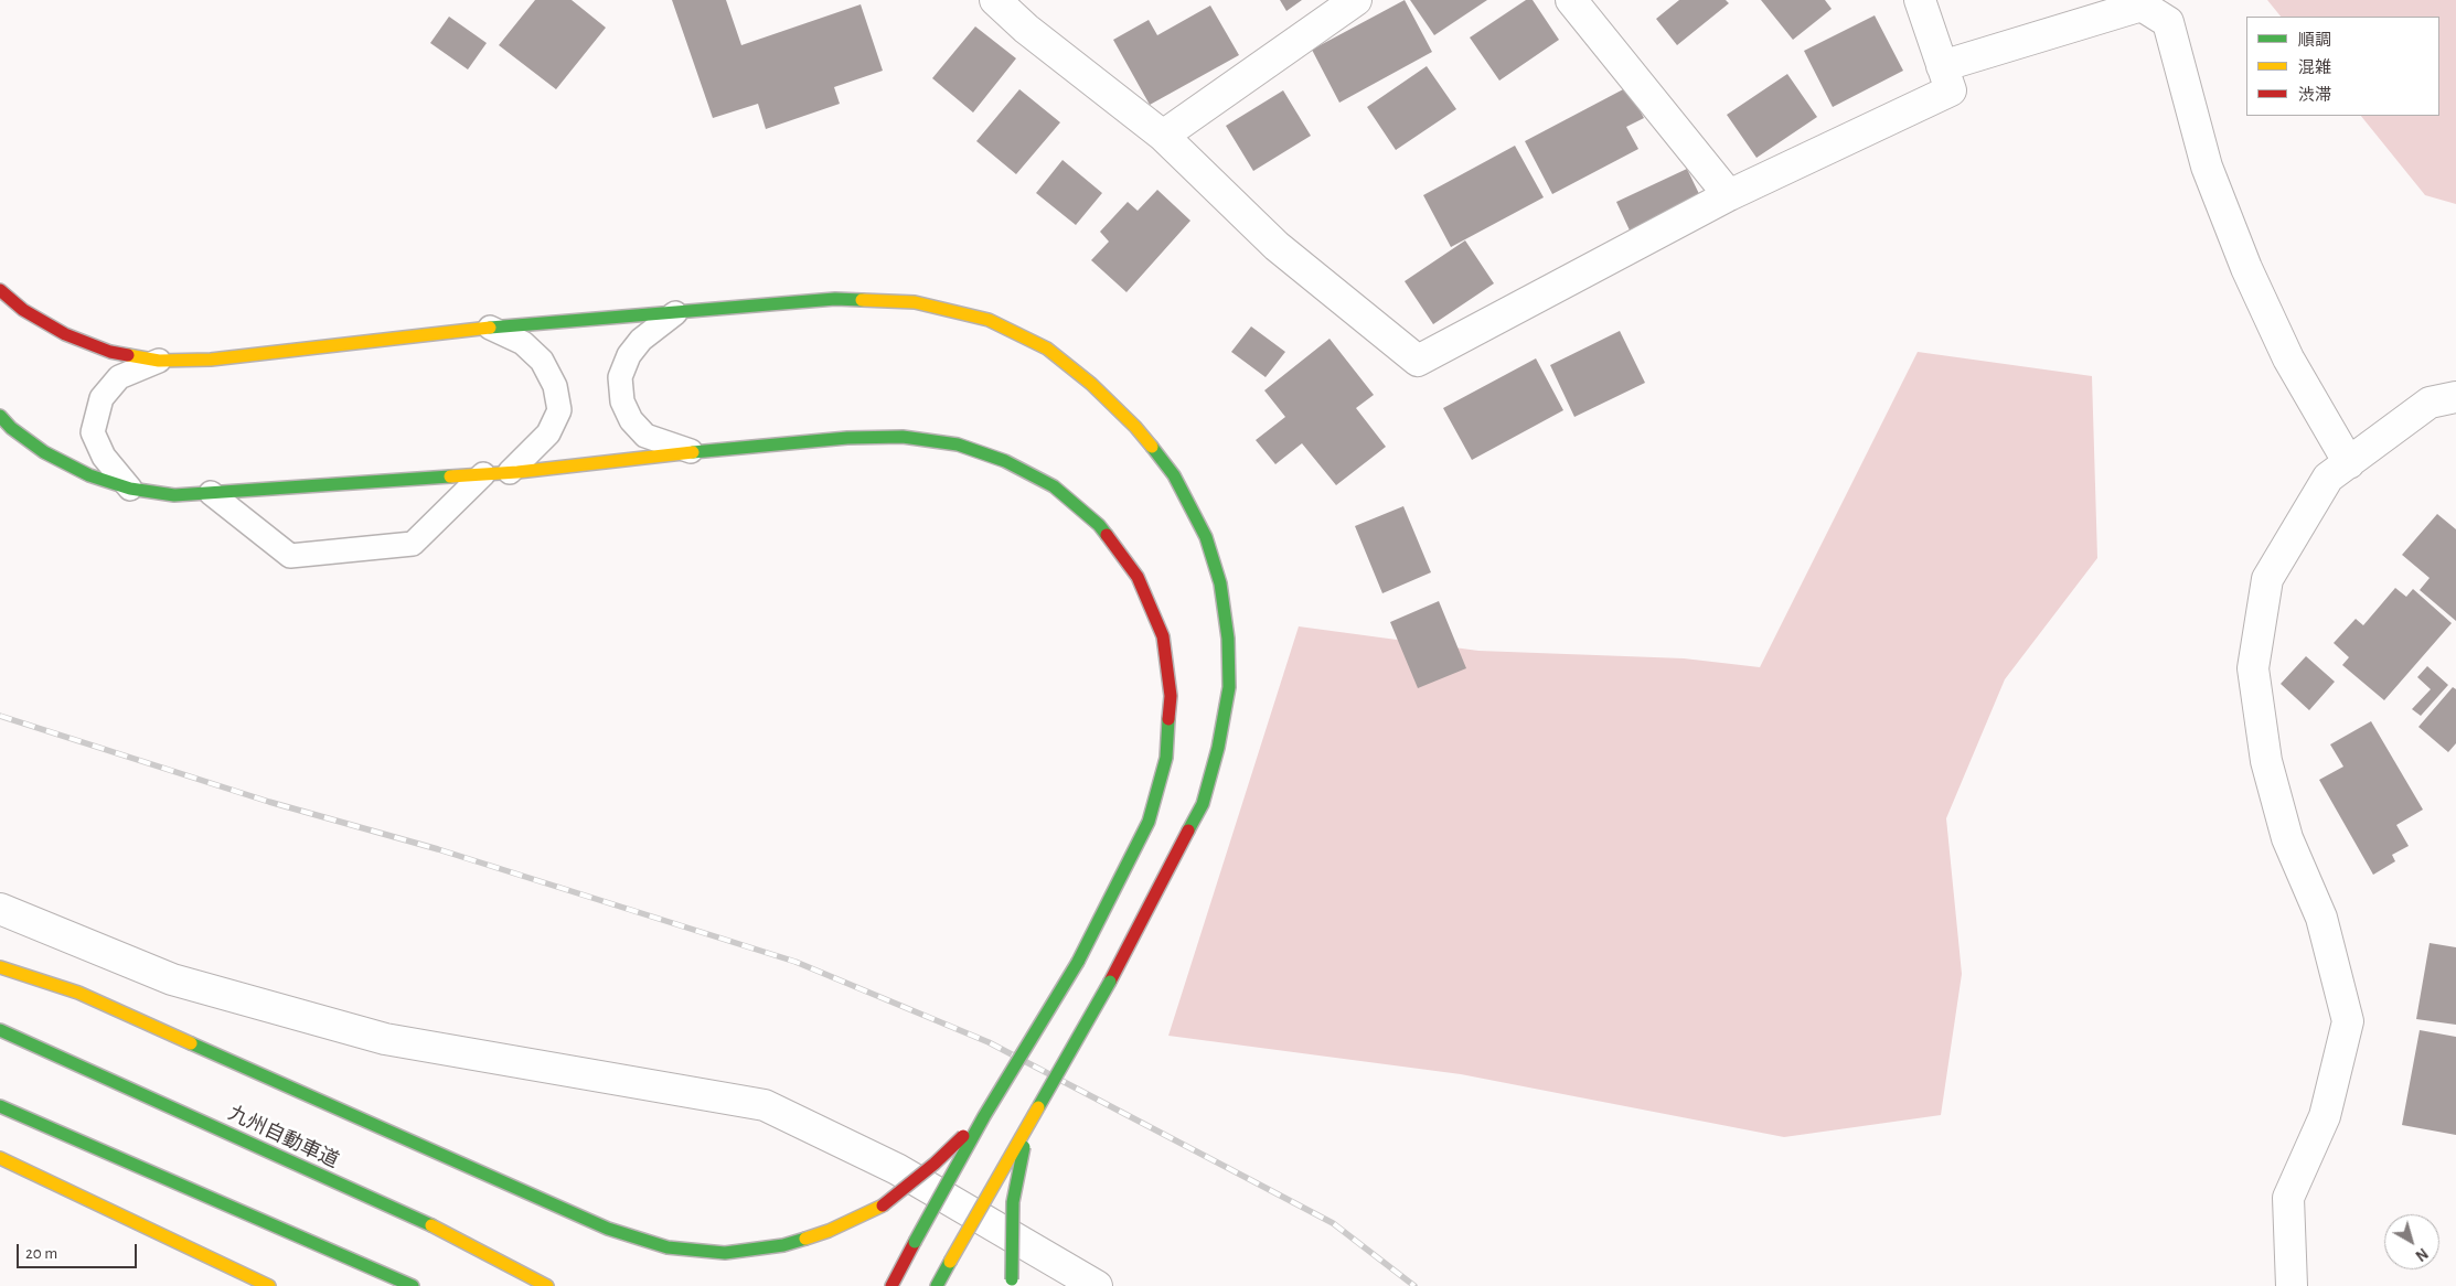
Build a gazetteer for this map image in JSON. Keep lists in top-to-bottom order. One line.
{"streets":{"highway":["九州自動車道"]},"legend":["順調","混雑","渋滞"],"scale_bar":"20 m","north":"bottom right"}
